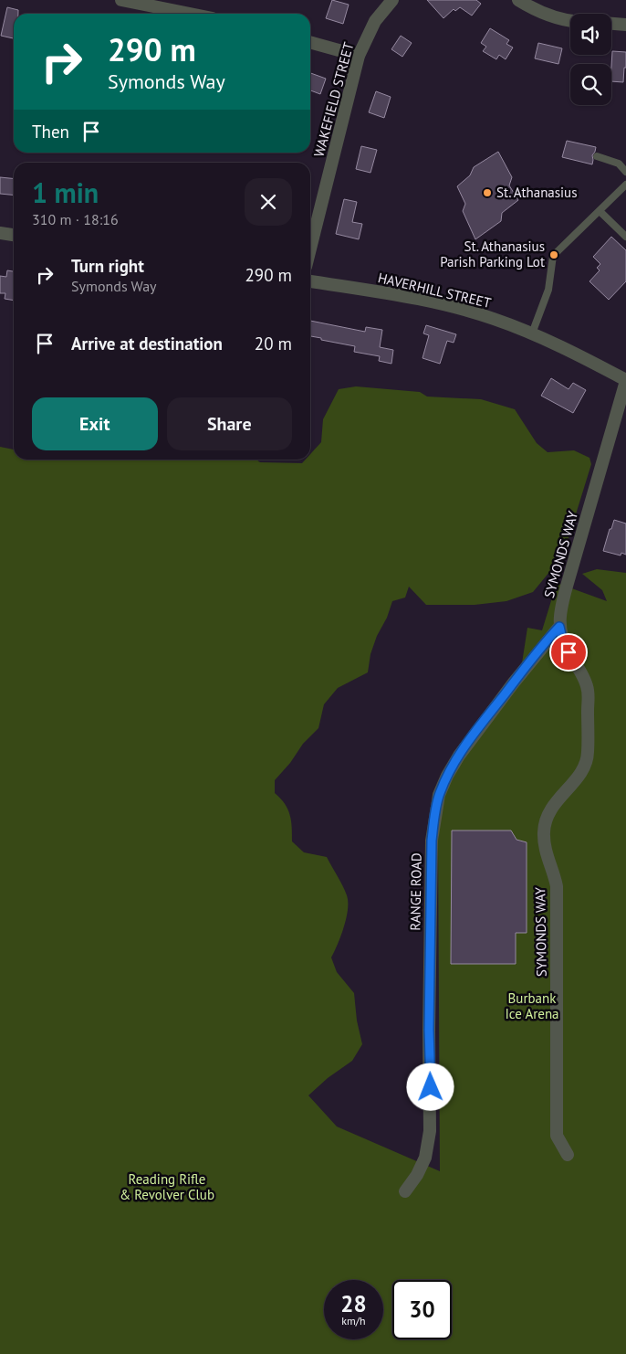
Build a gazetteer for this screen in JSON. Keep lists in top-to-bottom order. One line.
{"streets":{"street":["WAKEFIELD STREET","HAVERHILL STREET","SYMONDS WAY","RANGE ROAD"]},"crossings":[["HAVERHILL STREET","SYMONDS WAY"],["SYMONDS WAY","RANGE ROAD"]],"parks":["Burbank Ice Arena","Reading Rifle & Revolver Club"],"places":["St. Athanasius","St. Athanasius Parish Parking Lot"],"page":{"turn":["290 m","Symonds Way"],"then":"Then","heading":["1 min","310 m · 18:16"],"list":[{"name":"Turn right","note":"Symonds Way","value":"290 m"},{"name":"Arrive at destination","value":"20 m"}],"buttons":["Exit","Share"],"speed":"28 km/h","limit":"30"}}
